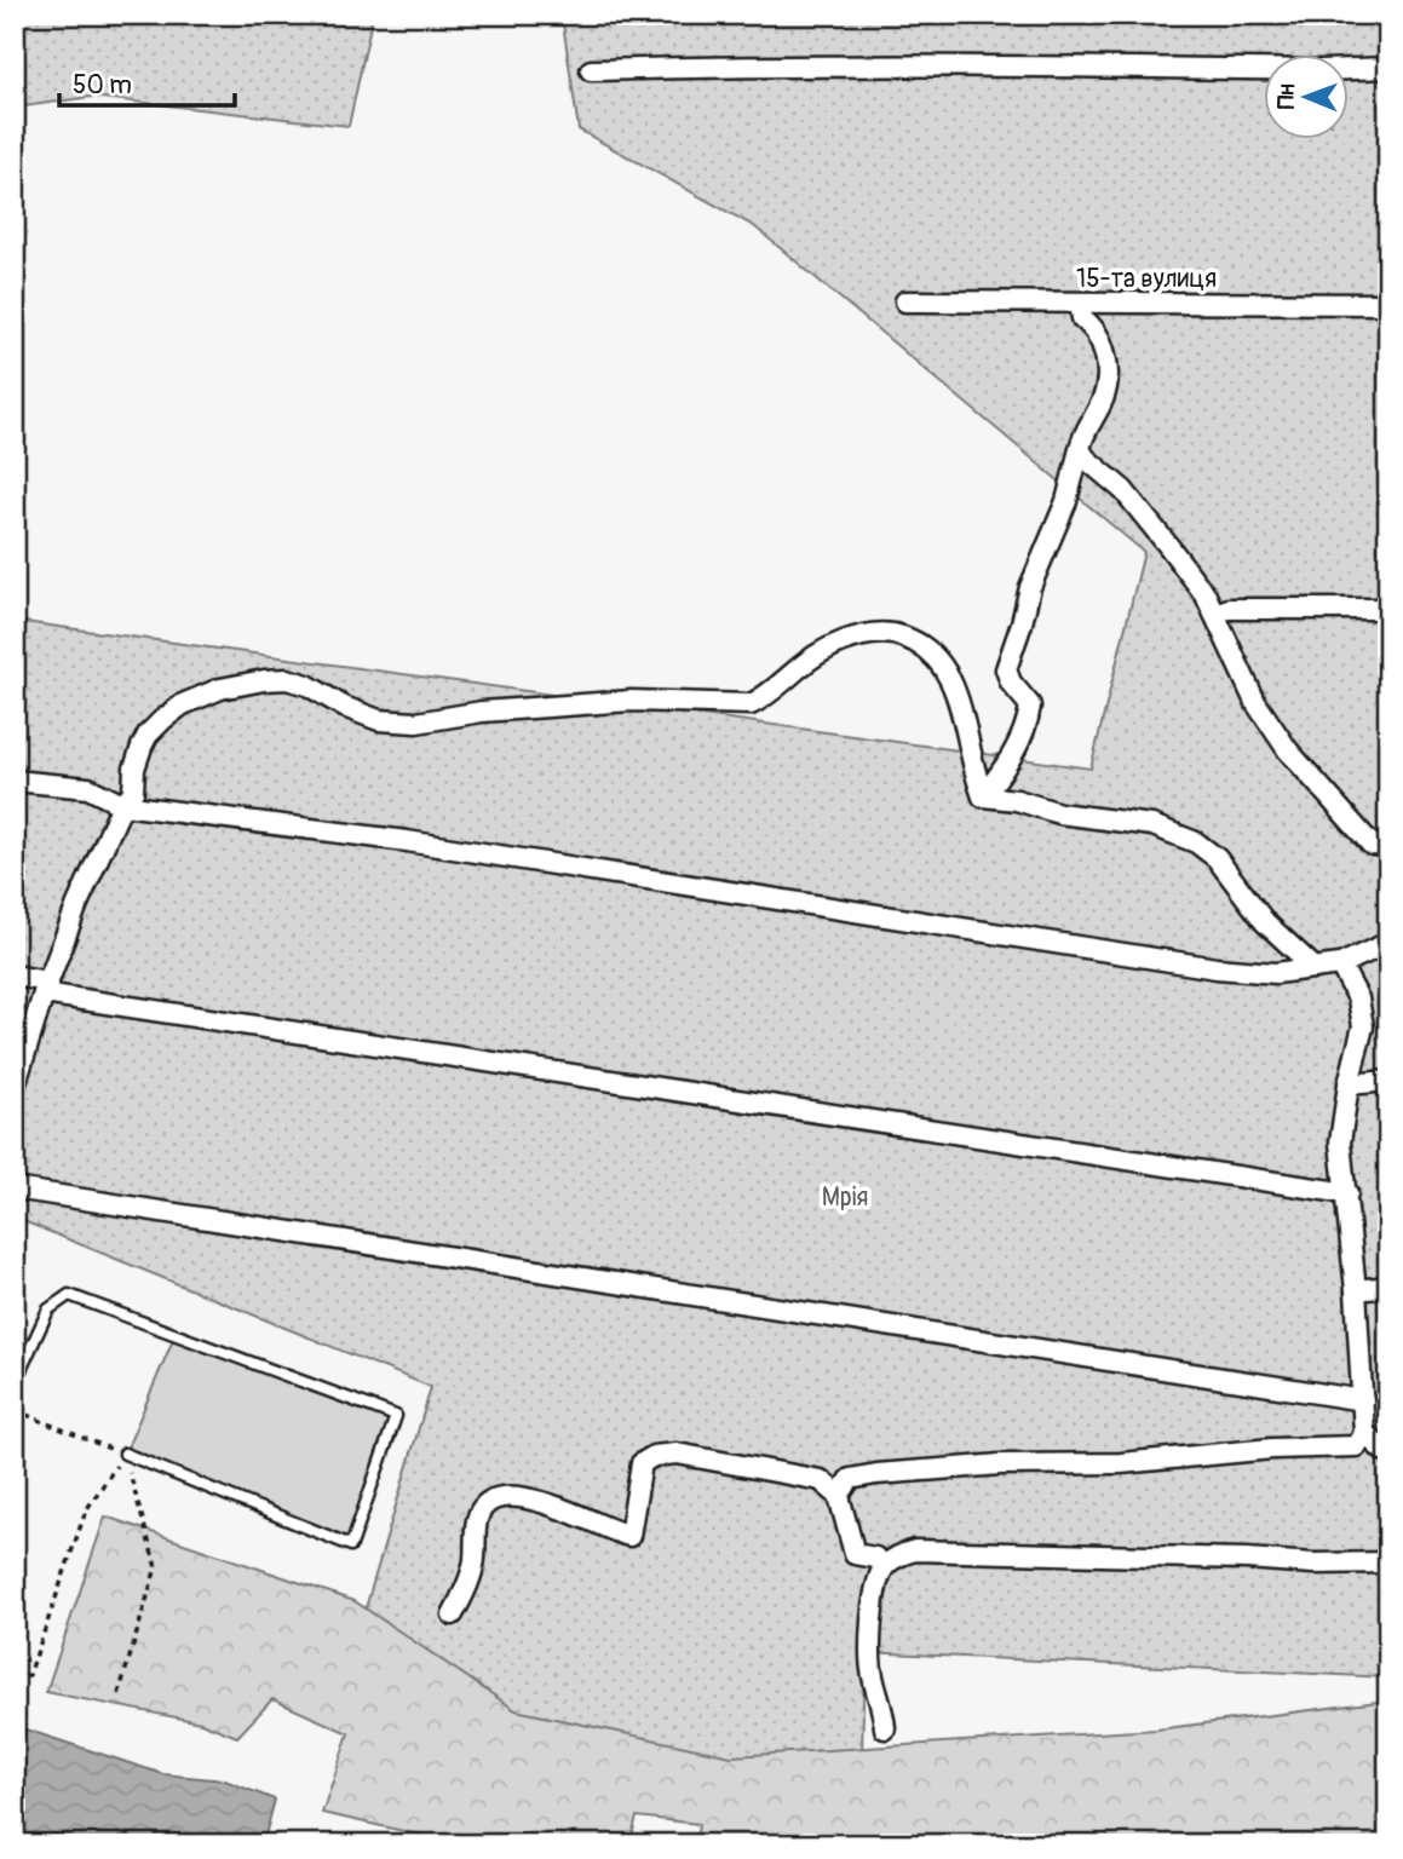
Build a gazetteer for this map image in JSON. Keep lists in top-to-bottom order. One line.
{"streets":{"street":["15-та вулиця"]},"parks":["Мрія"],"scale_bar":"50 m","north":"left"}
